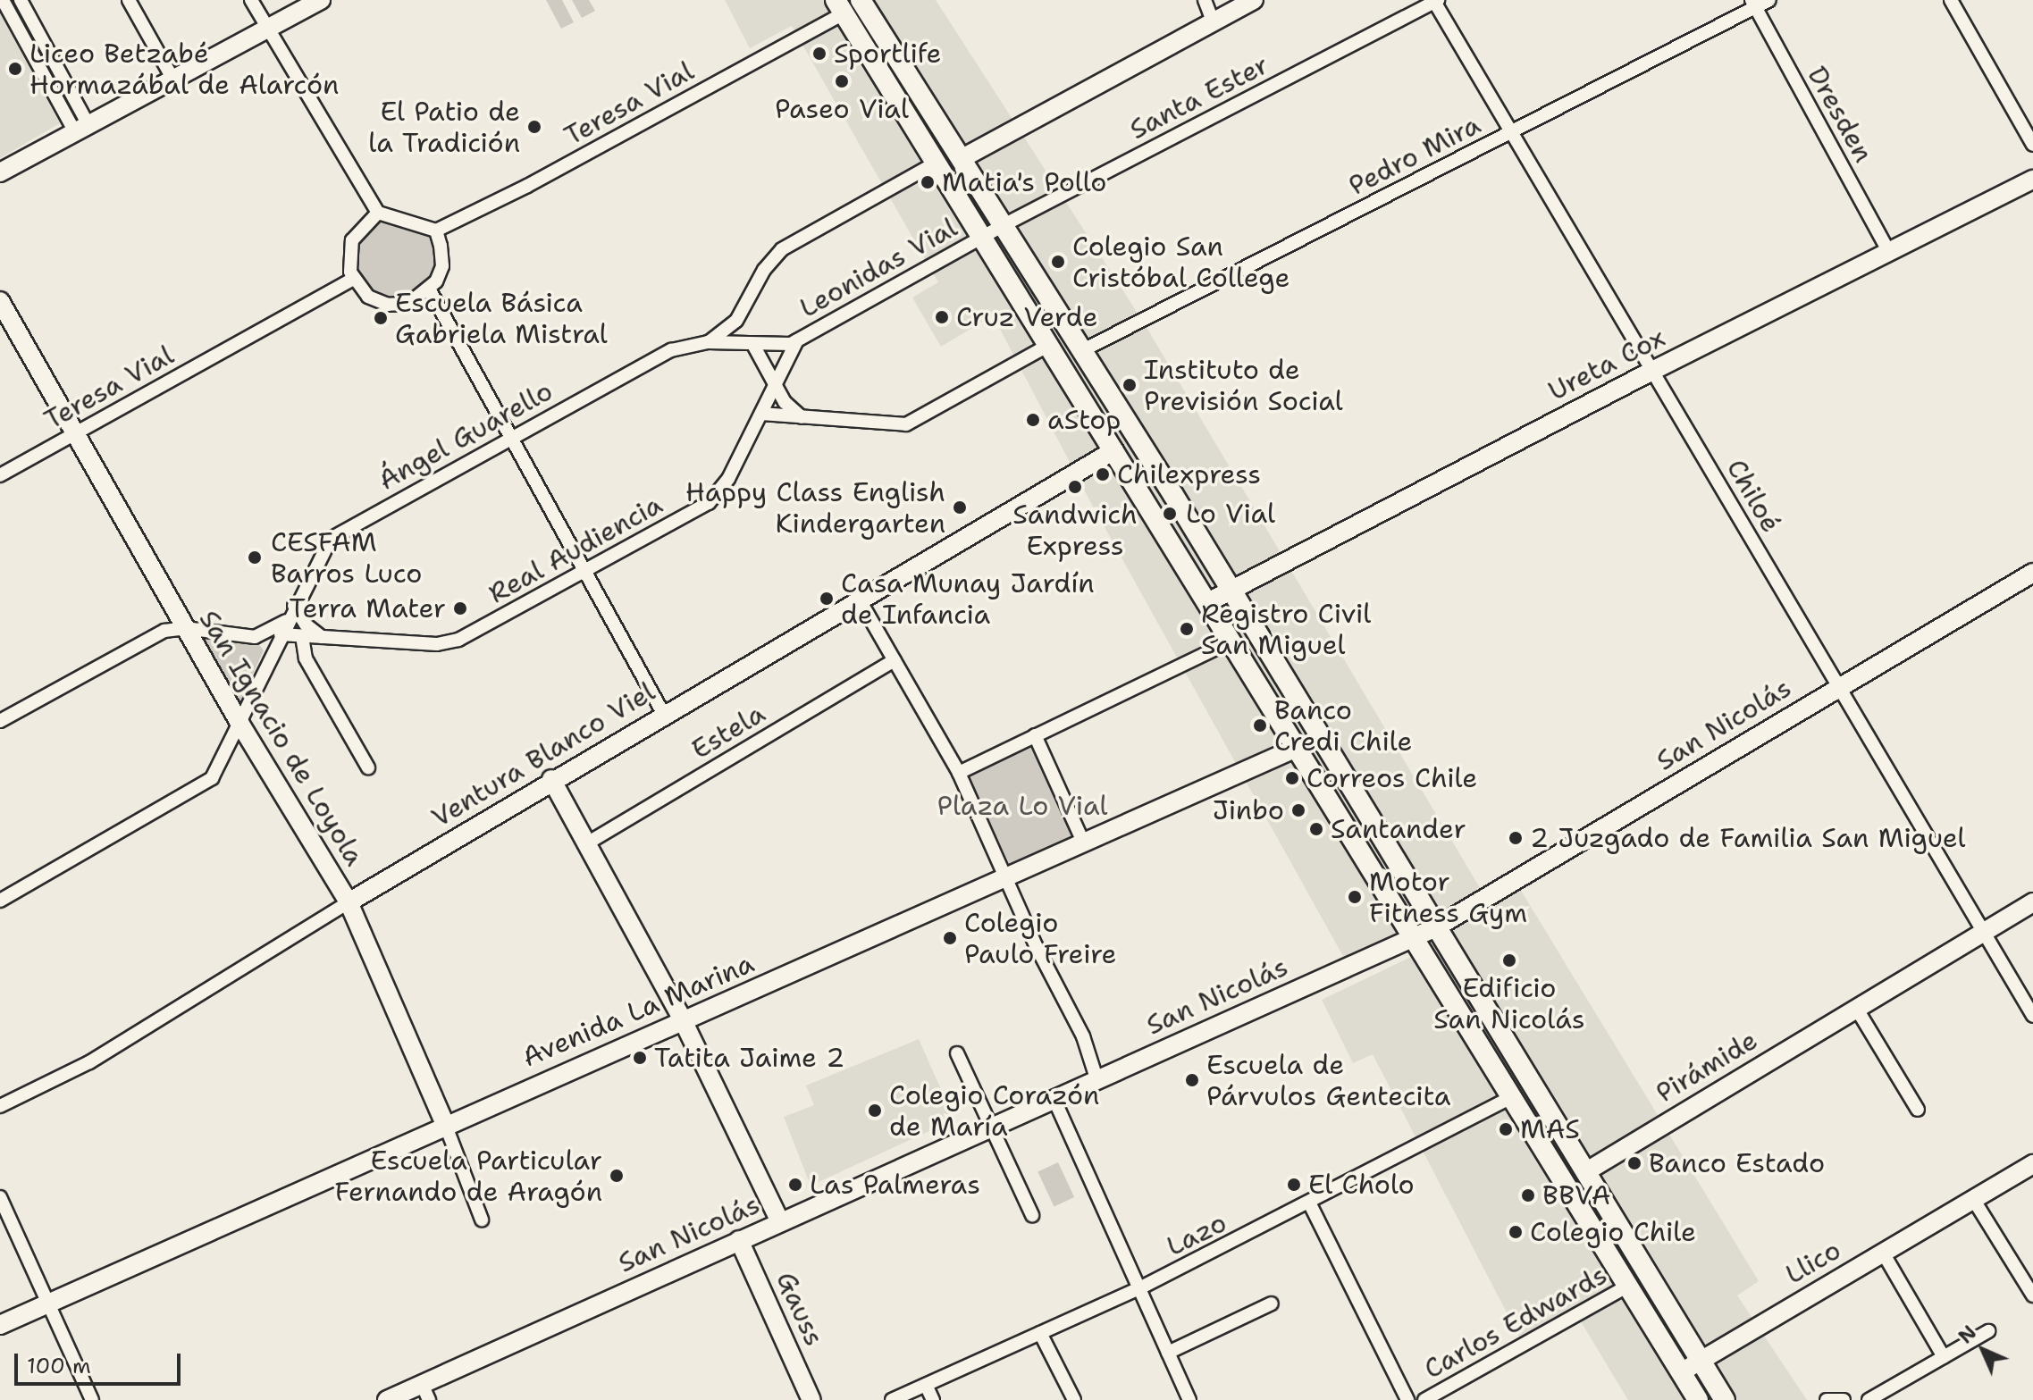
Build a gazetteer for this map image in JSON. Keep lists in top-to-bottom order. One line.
{"streets":{"street":["Santa Ester","Teresa Vial","Dresden","Pedro Mira","Leonidas Vial","Ureta Cox","Ángel Guarello","Chiloé","Real Audiencia","San Nicolás","Estela","San Ignacio de Loyola","Ventura Blanco Viel","Avenida La Marina","Pirámide","Lazo","Llico","Gauss","Carlos Edwards"]},"crossings":[["Santa Ester","Leonidas Vial"],["Santa Ester","Chiloé"],["Teresa Vial","San Ignacio de Loyola"],["Dresden","Pedro Mira"],["Dresden","Ureta Cox"],["Pedro Mira","Chiloé"],["Leonidas Vial","Ángel Guarello"],["Leonidas Vial","Real Audiencia"],["Ureta Cox","Chiloé"],["Ángel Guarello","Real Audiencia"],["Chiloé","San Nicolás"],["Chiloé","Pirámide"],["San Nicolás","Gauss"],["San Ignacio de Loyola","Ventura Blanco Viel"],["San Ignacio de Loyola","Avenida La Marina"]],"parks":["Plaza Lo Vial"],"places":["Sportlife","Liceo Betzabé Hormazábal de Alarcón","Paseo Vial","El Patio de la Tradición","Matia's Pollo","Colegio San Cristóbal College","Cruz Verde","Escuela Básica Gabriela Mistral","Instituto de Previsión Social","aStop","Chilexpress","Sandwich Express","Happy Class English Kindergarten","Lo Vial","CESFAM Barros Luco","Casa Munay Jardín de Infancia","Terra Mater","Registro Civil San Miguel","Banco Credi Chile","Correos Chile","Jinbo","Santander","2 Juzgado de Familia San Miguel","Motor Fitness Gym","Colegio Paulo Freire","Edificio San Nicolás","Tatita Jaime 2","Escuela de Párvulos Gentecita","Colegio Corazón de María","MAS","Banco Estado","Escuela Particular Fernando de Aragón","Las Palmeras","El Cholo","BBVA","Colegio Chile"],"scale_bar":"100 m","north":"top left"}
